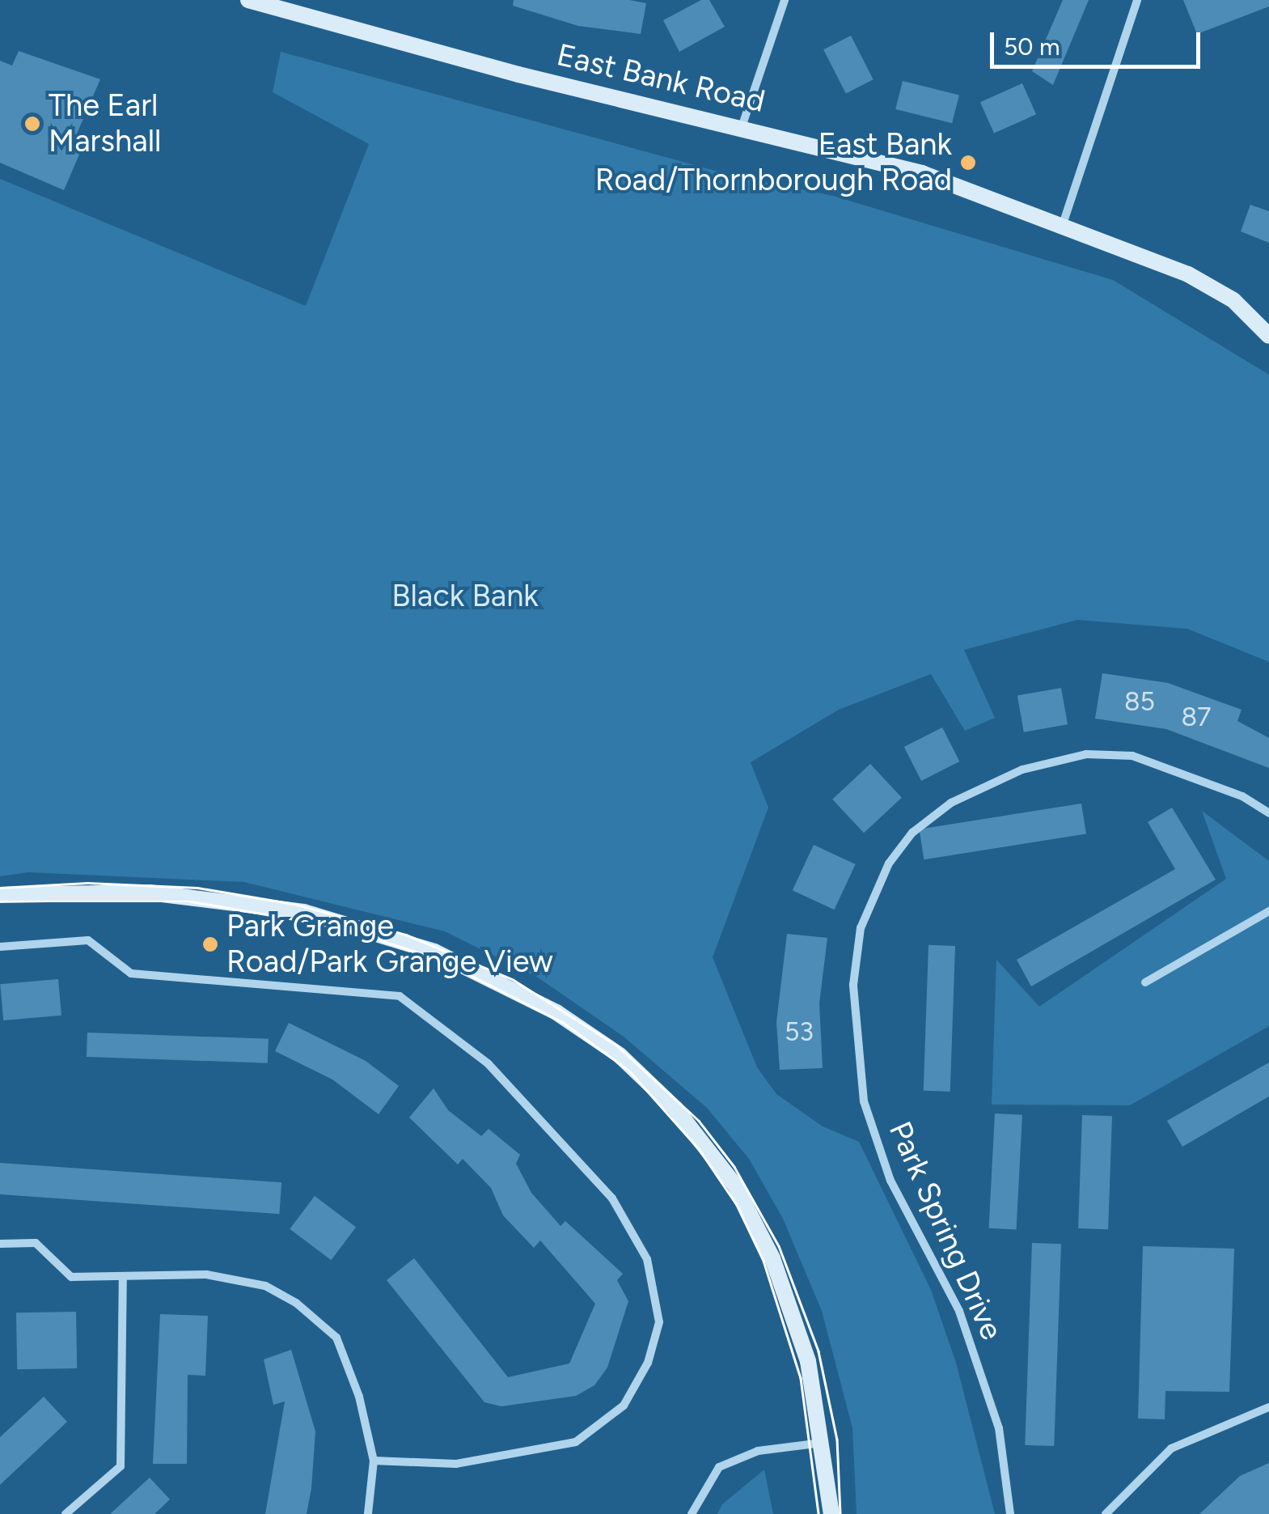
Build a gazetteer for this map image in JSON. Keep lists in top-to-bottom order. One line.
{"streets":{"street":["East Bank Road","Park Spring Drive"]},"parks":["Black Bank"],"places":["The Earl Marshall","East Bank Road/Thornborough Road","Park Grange Road/Park Grange View"],"house_numbers":["85","87","53"],"scale_bar":"50 m"}
